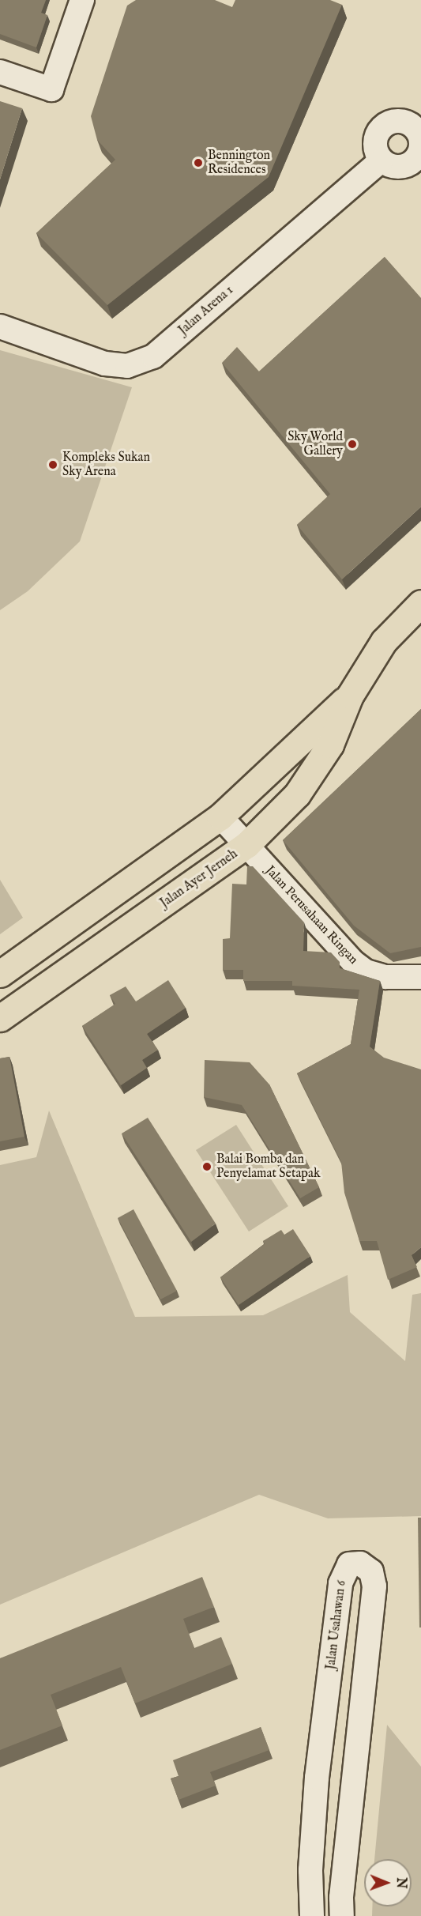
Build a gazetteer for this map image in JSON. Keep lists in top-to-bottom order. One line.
{"streets":{"main road":["Jalan Ayer Jerneh"],"street":["Jalan Arena 1","Jalan Perusahaan Ringan","Jalan Usahawan 6"]},"crossings":[["Jalan Ayer Jerneh","Jalan Perusahaan Ringan"]],"places":["Bennington Residences","Sky World Gallery","Kompleks Sukan Sky Arena","Balai Bomba dan Penyelamat Setapak"],"north":"right"}
